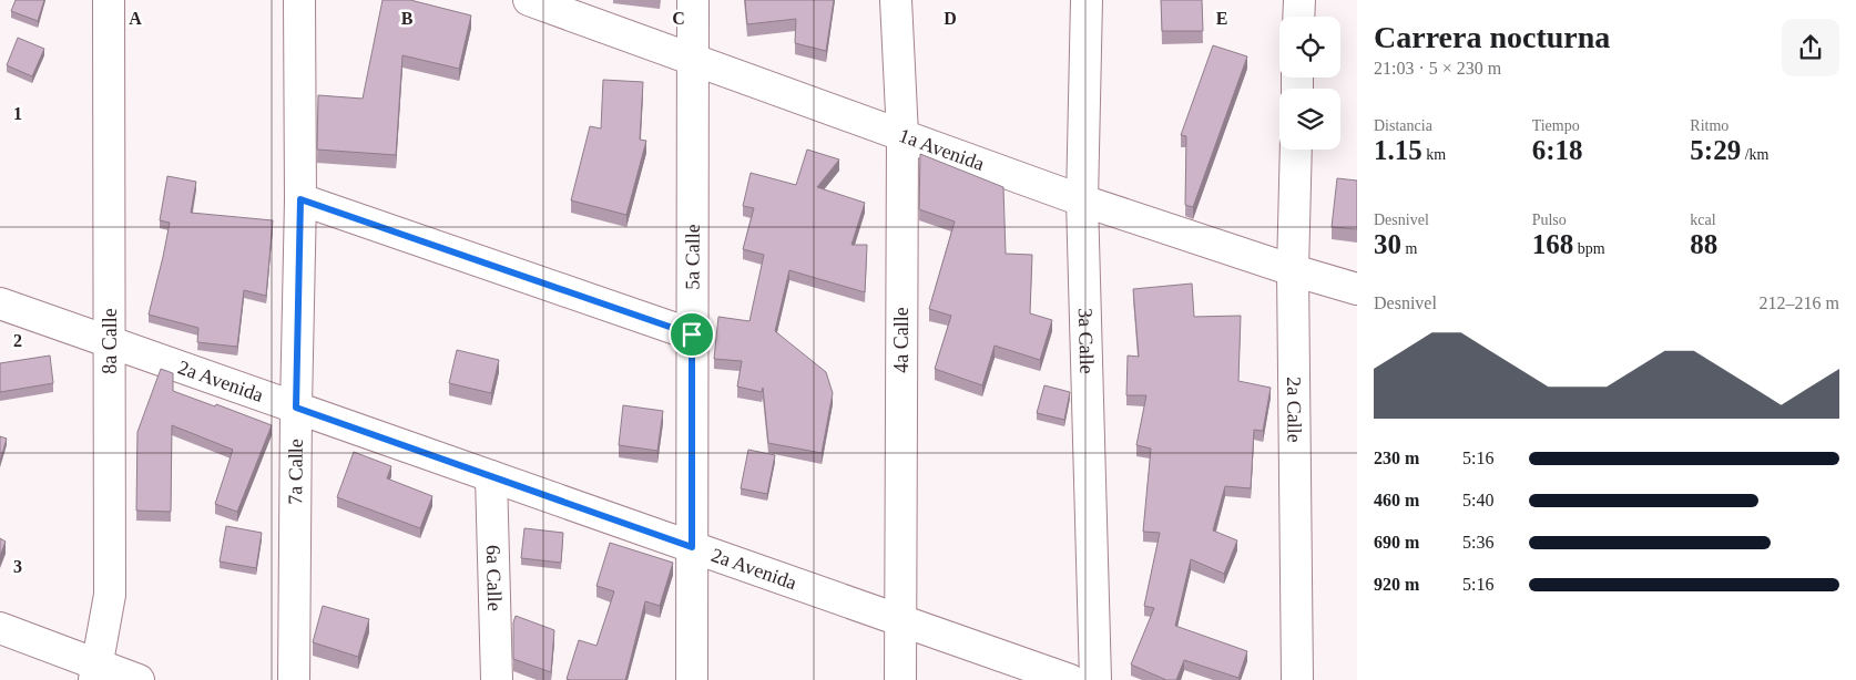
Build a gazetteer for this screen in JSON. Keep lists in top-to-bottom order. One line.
{"streets":{"street":["1a Avenida","5a Calle","4a Calle","3a Calle","8a Calle","2a Avenida","2a Calle","7a Calle","6a Calle"]},"crossings":[["1a Avenida","5a Calle"],["1a Avenida","4a Calle"],["1a Avenida","3a Calle"],["1a Avenida","2a Calle"],["5a Calle","2a Avenida"],["4a Calle","2a Avenida"],["8a Calle","2a Avenida"],["2a Avenida","7a Calle"],["2a Avenida","6a Calle"]],"page":{"heading":["Carrera nocturna","21:03 · 5 × 230 m"],"stats":[["Distancia","1.15 km"],["Tiempo","6:18"],["Ritmo","5:29 /km"],["Desnivel","30 m"],["Pulso","168 bpm"],["kcal","88"]],"chart":["Desnivel","212–216 m"],"list":[{"name":"230 m","note":"5:16"},{"name":"460 m","note":"5:40"},{"name":"690 m","note":"5:36"},{"name":"920 m","note":"5:16"}]},"grid":{"columns":["A","B","C","D","E"],"rows":["1","2","3"]}}
